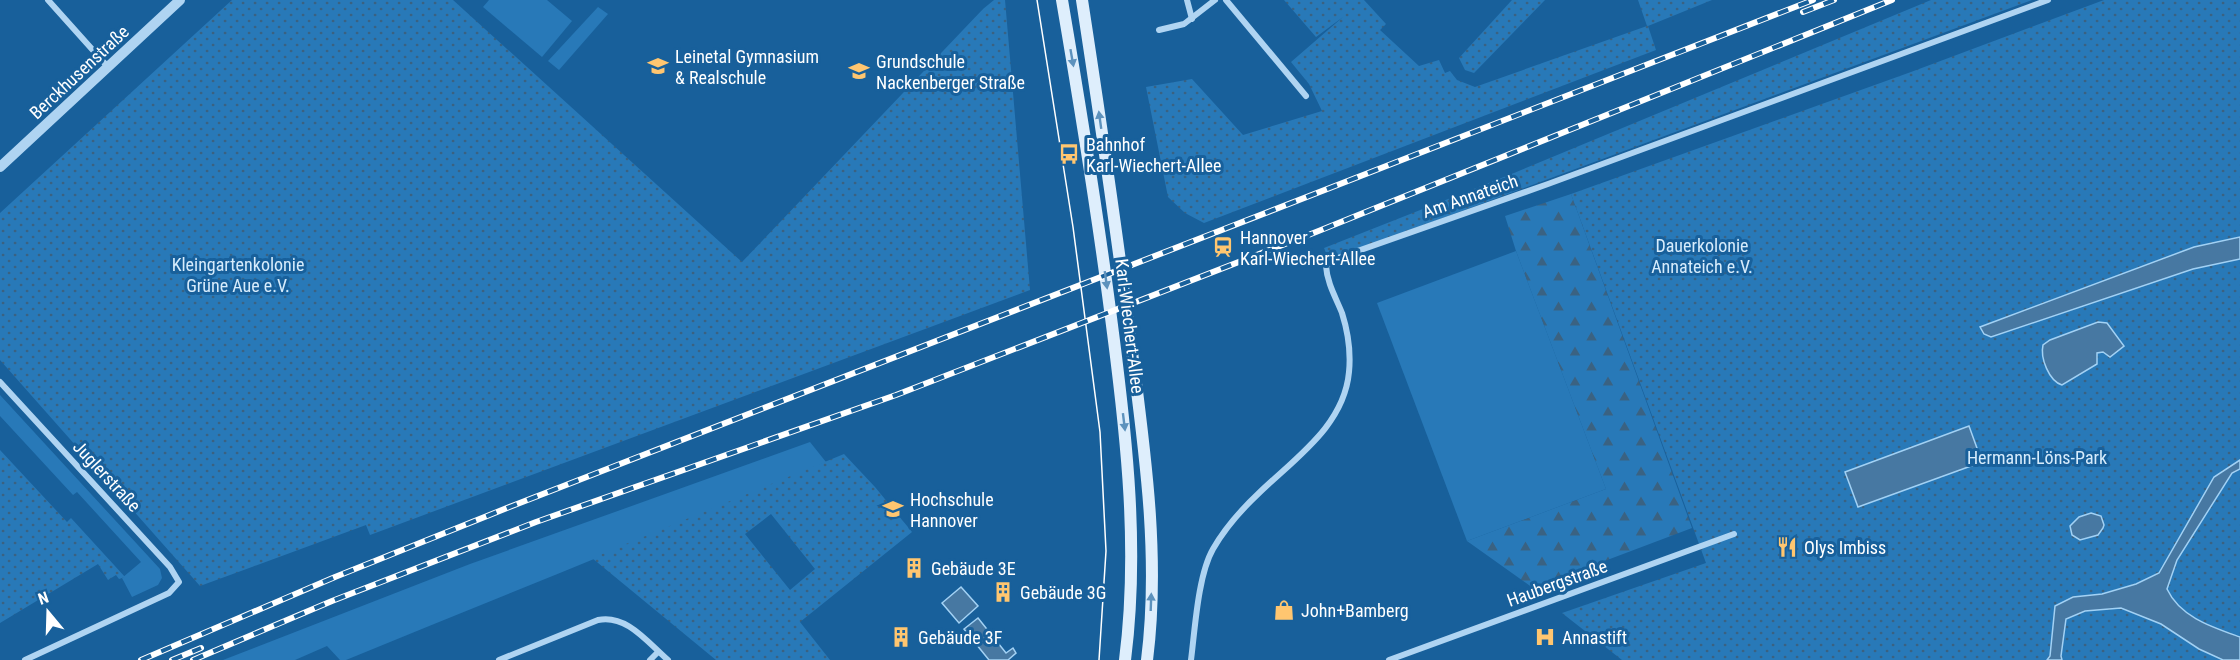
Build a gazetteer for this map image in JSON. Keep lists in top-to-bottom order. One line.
{"streets":{"main road":["Karl-Wiechert-Allee"],"street":["Berckhusenstraße","Am Annateich","Juglerstraße","Haubergstraße"]},"parks":["Dauerkolonie Annateich e.V.","Kleingartenkolonie Grüne Aue e.V.","Hermann-Löns-Park"],"places":{"school or university":["Leinetal Gymnasium & Realschule","Grundschule Nackenberger Straße","Hochschule Hannover"],"bus stop":["Bahnhof Karl-Wiechert-Allee"],"station":["Hannover Karl-Wiechert-Allee"],"restaurant":["Olys Imbiss"],"building":["Gebäude 3E","Gebäude 3G","Gebäude 3F"],"shop":["John+Bamberg"],"hospital":["Annastift"]},"north":"top"}
